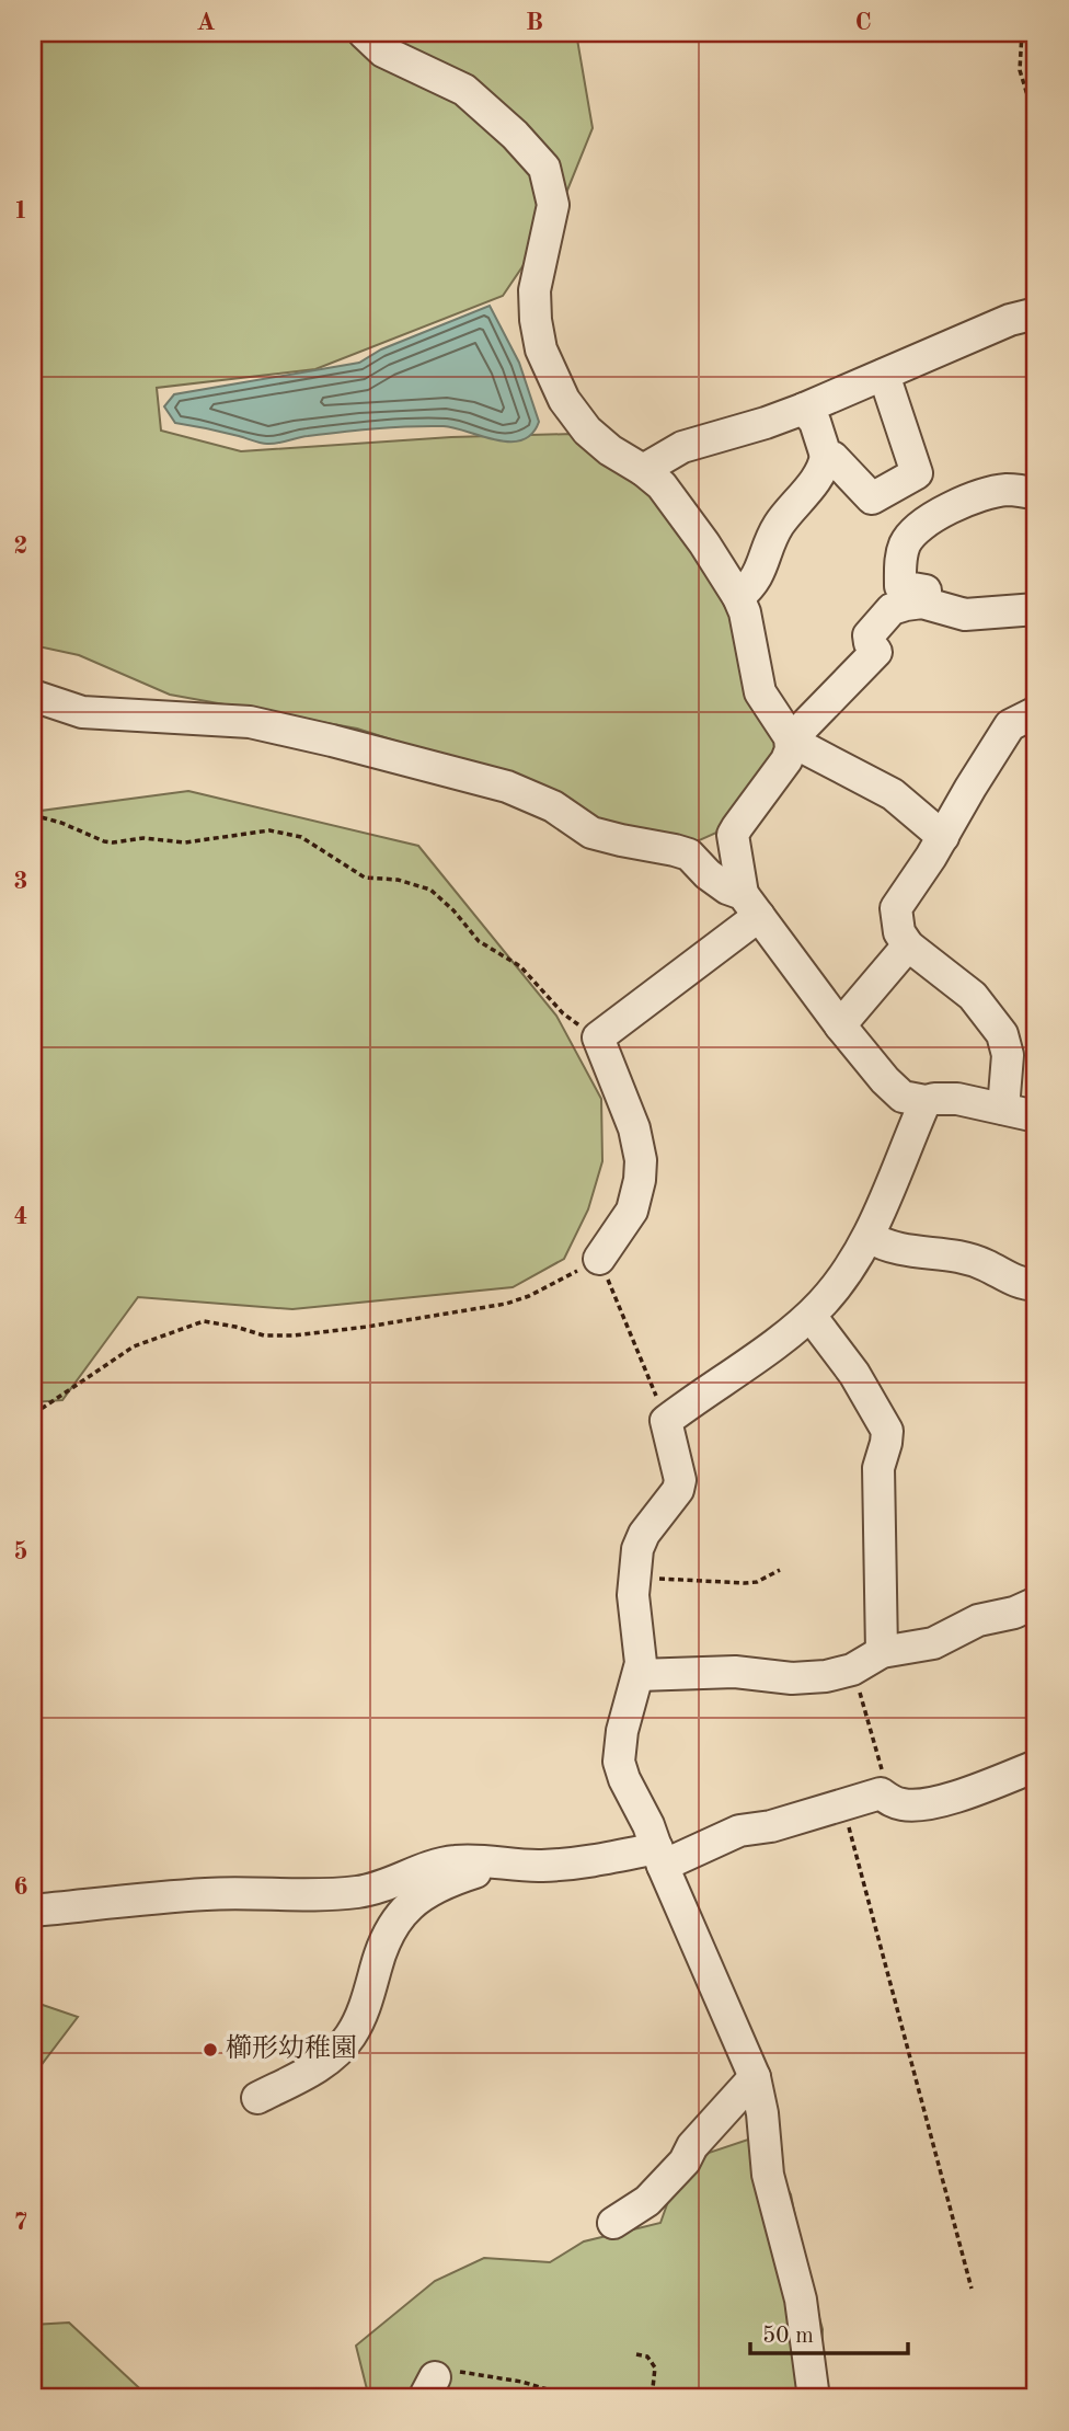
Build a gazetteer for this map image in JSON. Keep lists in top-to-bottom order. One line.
{"places":["櫛形幼稚園"],"scale_bar":"50 m","grid":{"columns":["A","B","C"],"rows":["1","2","3","4","5","6","7"]}}
